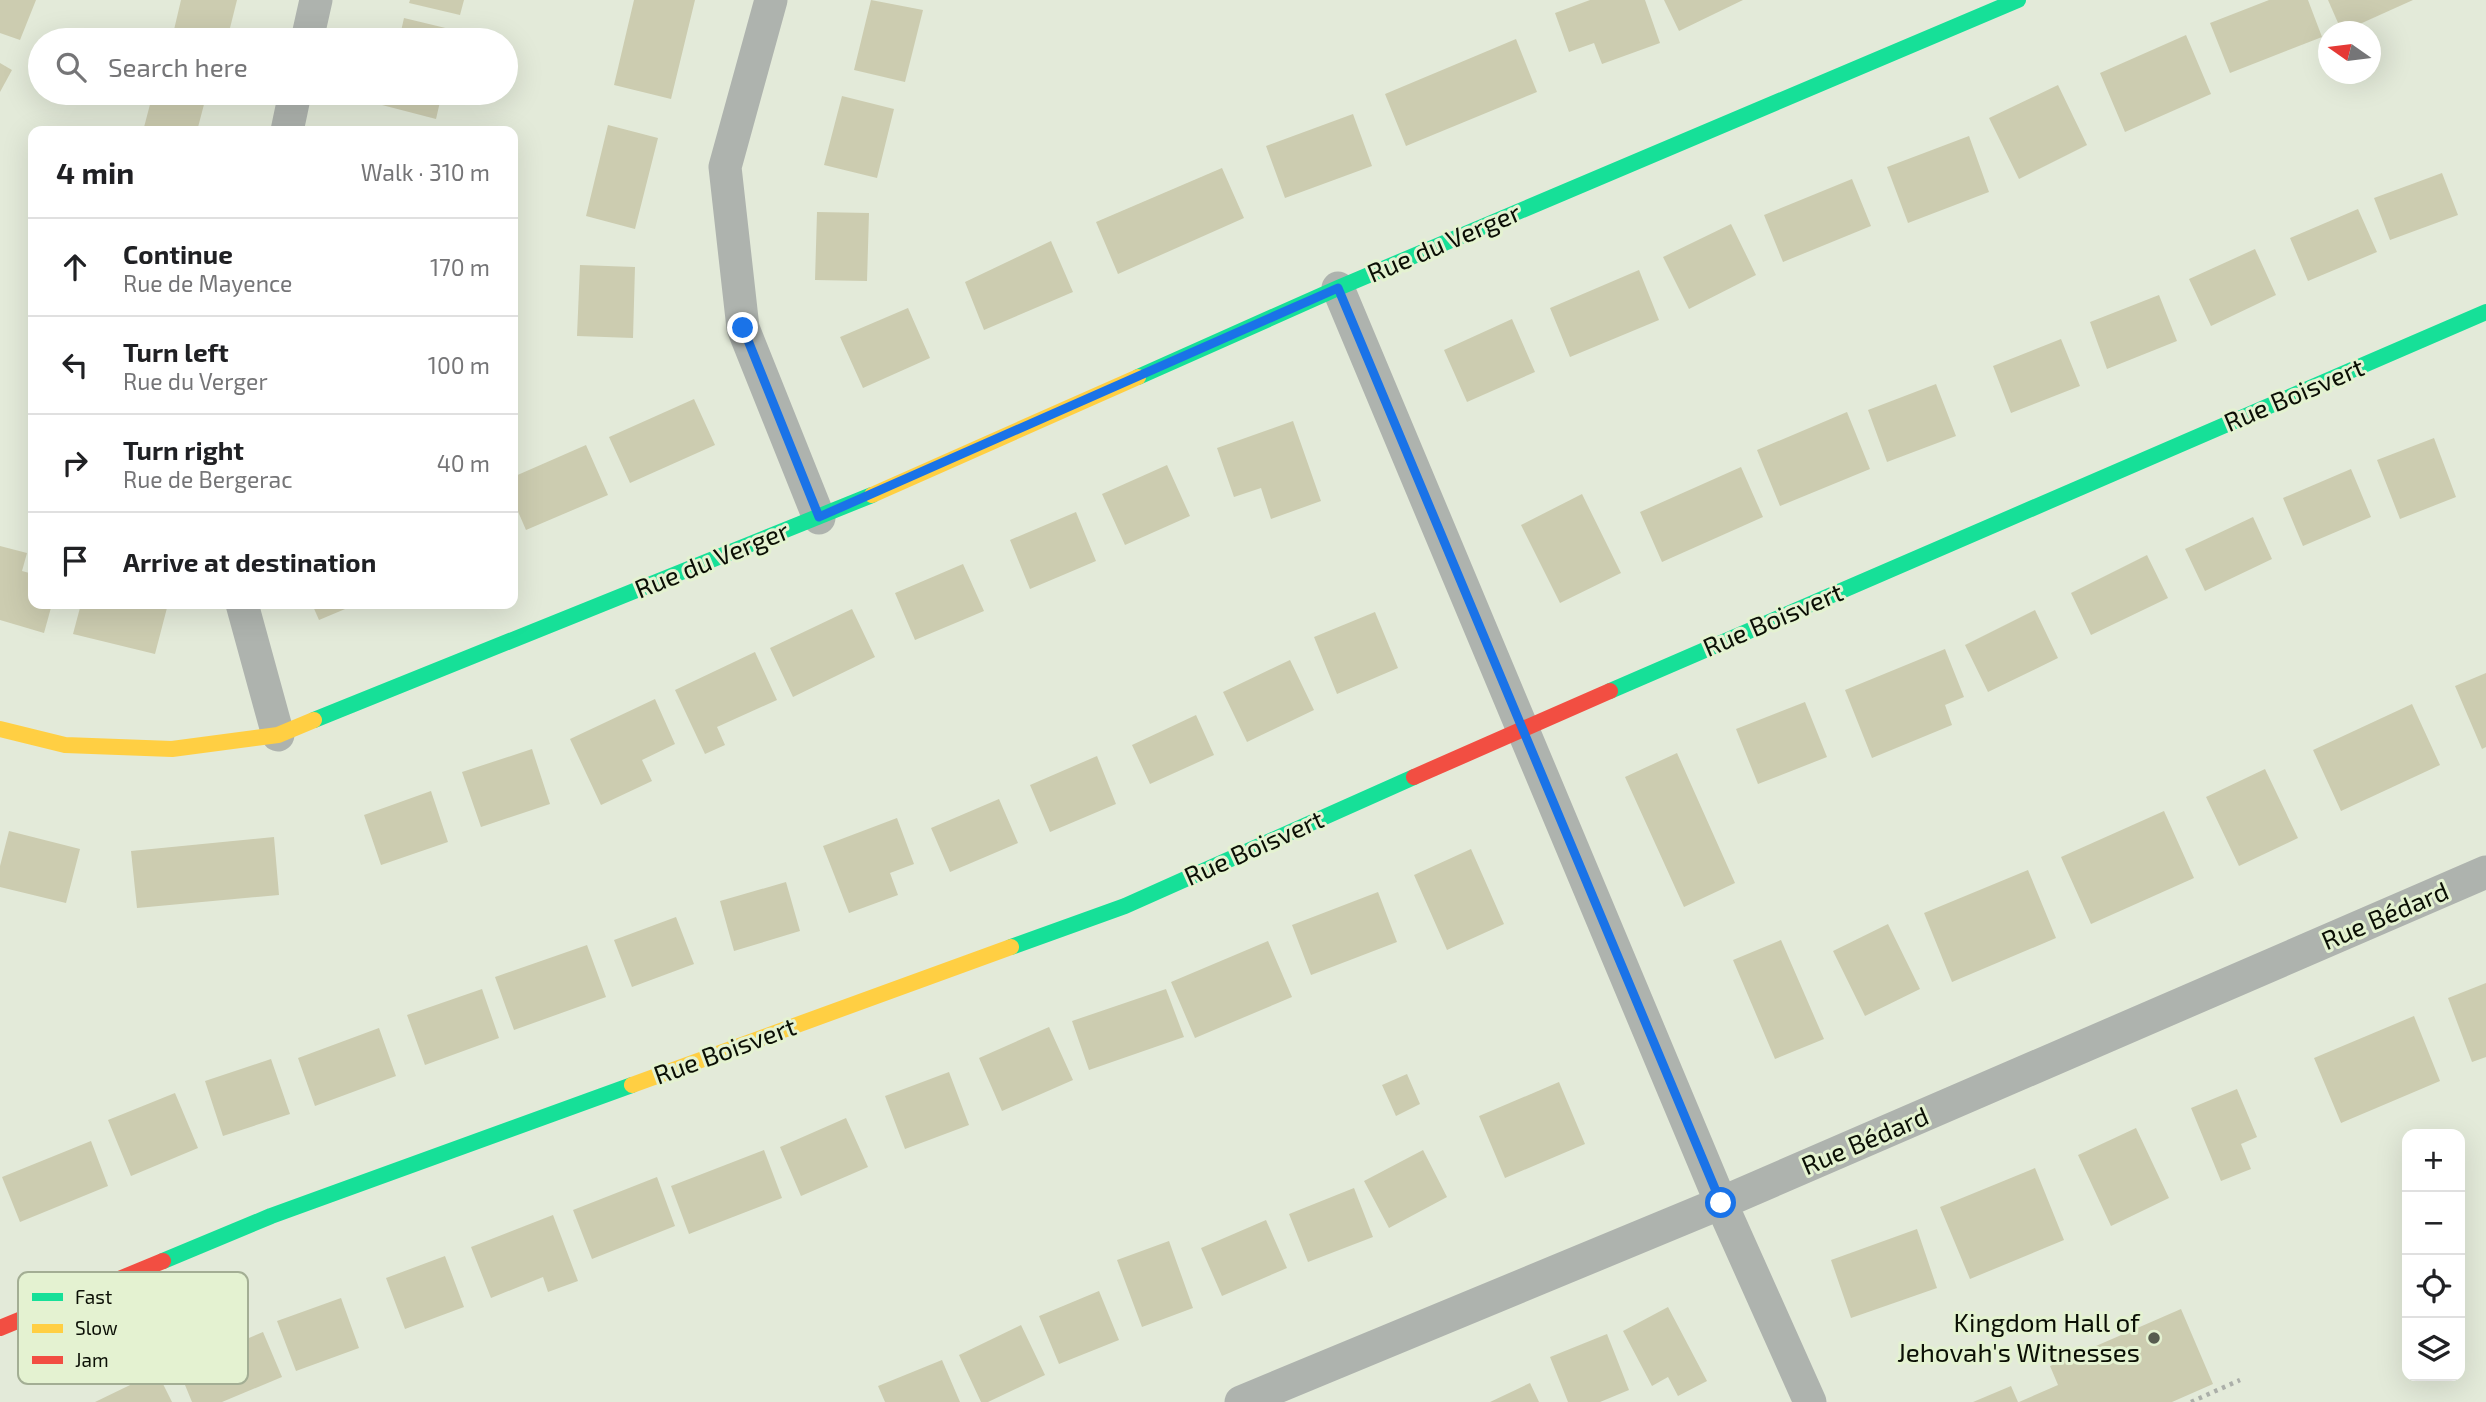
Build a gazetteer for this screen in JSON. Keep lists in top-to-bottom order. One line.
{"streets":{"street":["Rue du Verger","Rue Boisvert","Rue Bédard"]},"places":["Kingdom Hall of Jehovah's Witnesses"],"legend":["Fast","Slow","Jam"],"north":"left","page":{"search":"Search here","heading":["4 min","Walk · 310 m"],"list":[["Continue","Rue de Mayence","170 m"],["Turn left","Rue du Verger","100 m"],["Turn right","Rue de Bergerac","40 m"],"Arrive at destination"],"map_buttons":["+","−"]}}
